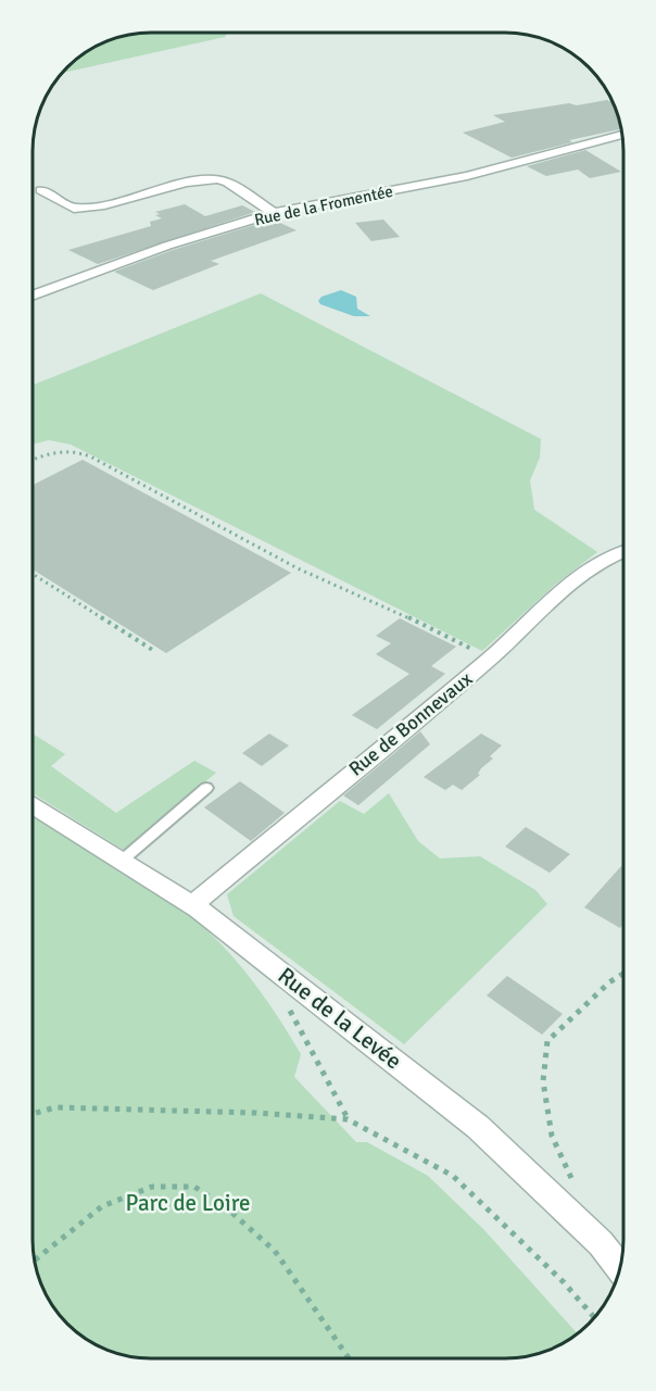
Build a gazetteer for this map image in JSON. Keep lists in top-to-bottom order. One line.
{"streets":{"street":["Rue de la Fromentée","Rue de Bonnevaux","Rue de la Levée"]},"crossings":[["Rue de Bonnevaux","Rue de la Levée"]],"parks":["Parc de Loire"]}
